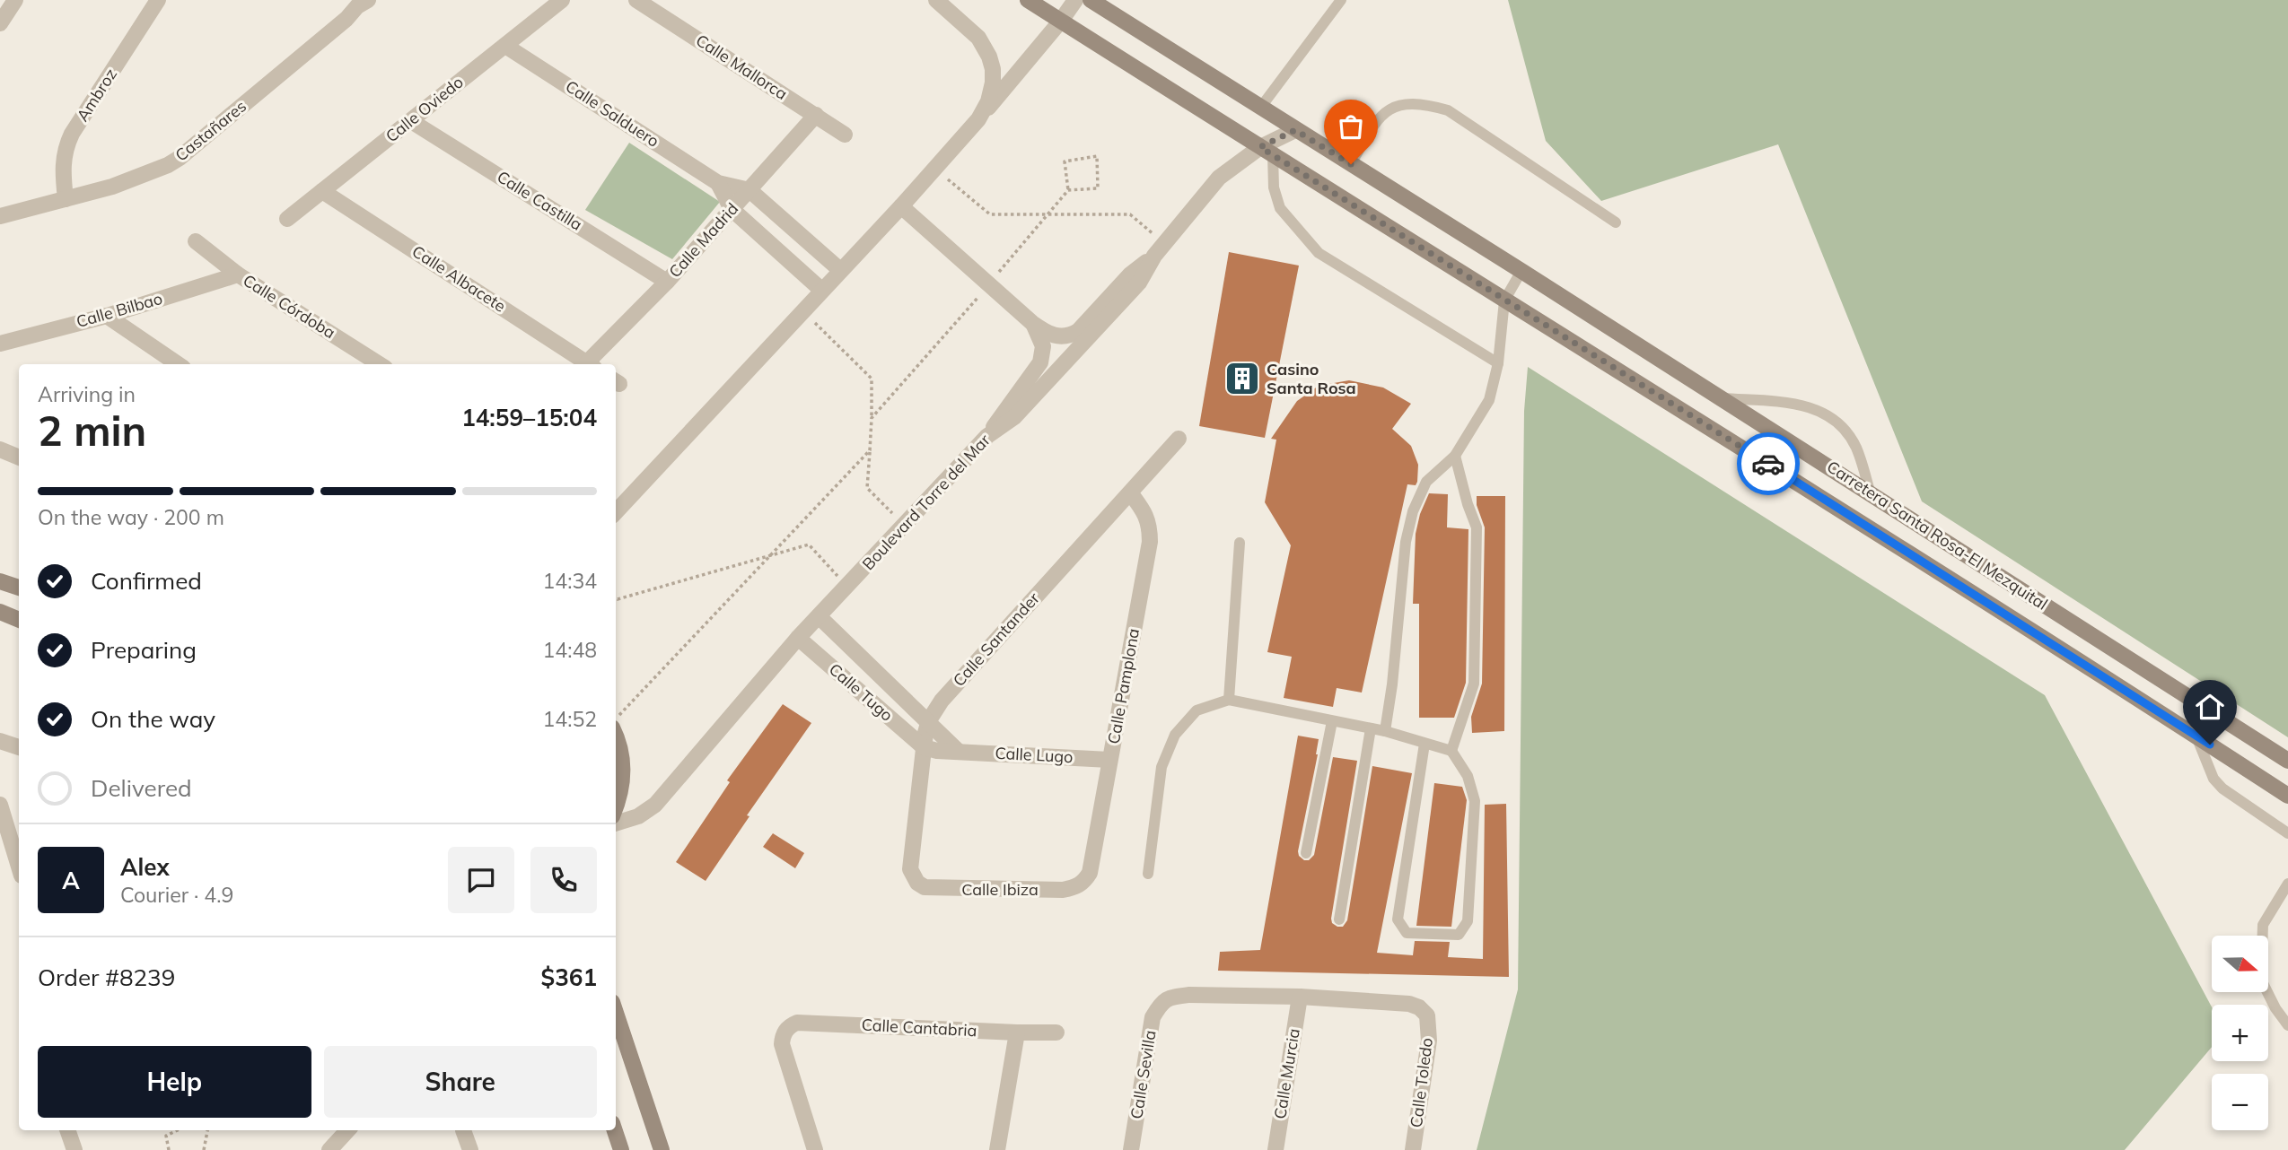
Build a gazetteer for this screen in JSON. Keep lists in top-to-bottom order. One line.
{"streets":{"main road":["Carretera Santa Rosa-El Mezquital"],"street":["Calle Mallorca","Ambroz","Calle Oviedo","Calle Salduero","Castañares","Calle Castilla","Calle Madrid","Calle Albacete","Calle Córdoba","Calle Bilbao","Boulevard Torre del Mar","Calle Santander","Calle Pamplona","Calle Tugo","Calle Lugo","Calle Ibiza","Calle Cantabria","Calle Murcia","Calle Sevilla","Calle Toledo"]},"crossings":[["Calle Mallorca","Calle Madrid"],["Ambroz","Castañares"],["Calle Oviedo","Calle Salduero"],["Calle Oviedo","Calle Castilla"],["Calle Oviedo","Calle Albacete"],["Calle Salduero","Calle Madrid"],["Calle Castilla","Calle Madrid"],["Calle Córdoba","Calle Bilbao"],["Boulevard Torre del Mar","Carretera Santa Rosa-El Mezquital"],["Boulevard Torre del Mar","Calle Tugo"],["Calle Santander","Calle Pamplona"],["Calle Santander","Calle Tugo"],["Calle Santander","Calle Lugo"],["Calle Santander","Calle Ibiza"],["Calle Pamplona","Calle Lugo"],["Calle Pamplona","Calle Ibiza"],["Calle Tugo","Calle Lugo"],["Calle Murcia","Calle Sevilla"],["Calle Murcia","Calle Toledo"],["Calle Sevilla","Calle Toledo"]],"places":{"building":["Casino Santa Rosa"]},"north":"right","page":{"heading":["2 min","Arriving in","14:59–15:04"],"panel":["Alex","Courier · 4.9","Order #8239","$361"],"bar":"On the way · 200 m","list":[["Confirmed","14:34"],["Preparing","14:48"],["On the way","14:52"],"Delivered"],"round":"A","map_buttons":["+","−"],"buttons":["Help","Share"]}}
